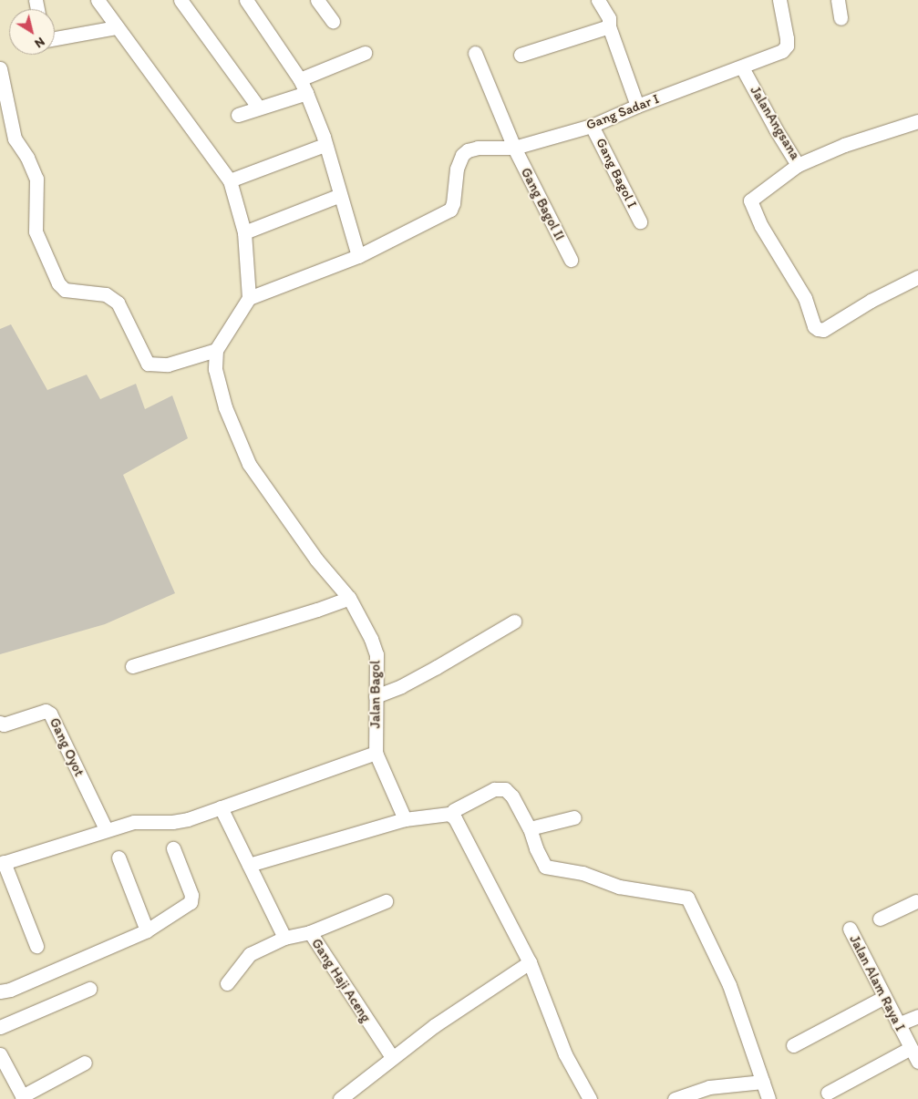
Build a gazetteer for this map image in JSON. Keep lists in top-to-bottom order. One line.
{"streets":{"street":["Gang Sadar I","JalanAngsana","Gang Bagol I","Gang Bagol II","Jalan Bagol","Gang Oyot","Gang Haji Aceng","Jalan Alam Raya I"]},"crossings":[["Gang Sadar I","JalanAngsana"],["Gang Sadar I","Gang Bagol I"],["Gang Sadar I","Gang Bagol II"]],"north":"bottom right"}
